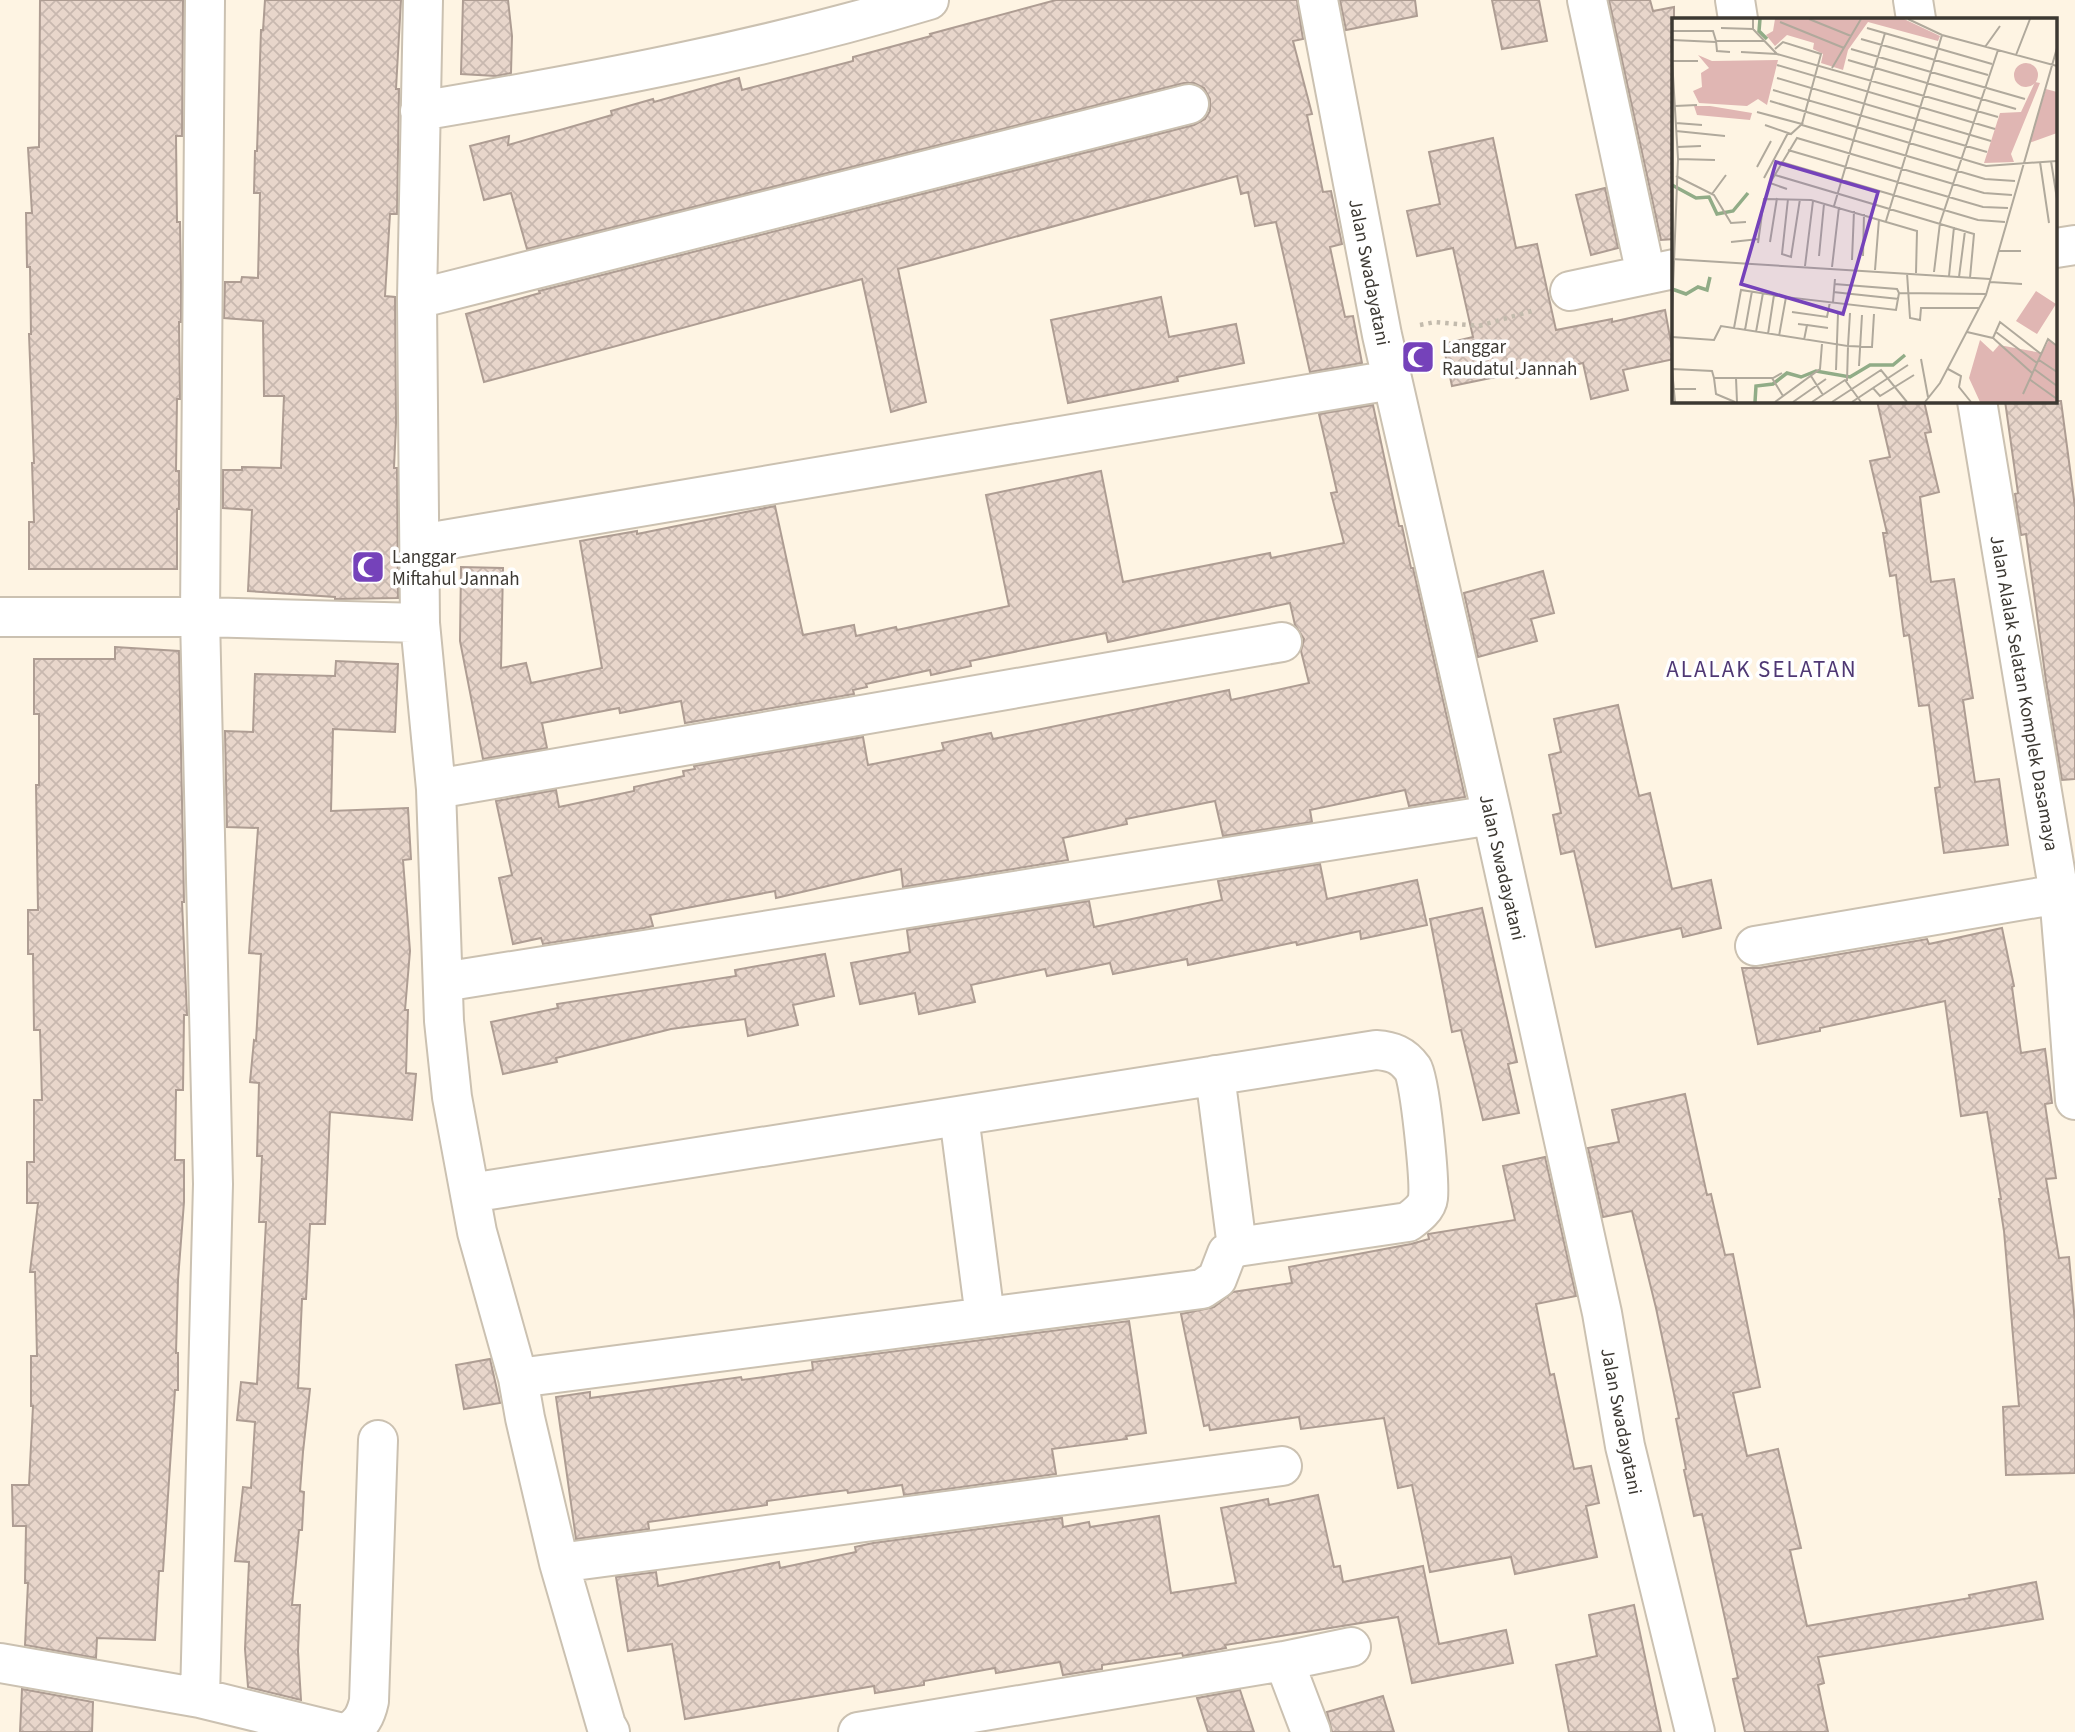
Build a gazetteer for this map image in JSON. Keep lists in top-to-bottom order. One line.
{"streets":{"street":["Jalan Swadayatani","Jalan Alalak Selatan Komplek Dasamaya"]},"districts":["ALALAK SELATAN"],"places":{"mosque":["Langgar Raudatul Jannah","Langgar Miftahul Jannah"]}}
